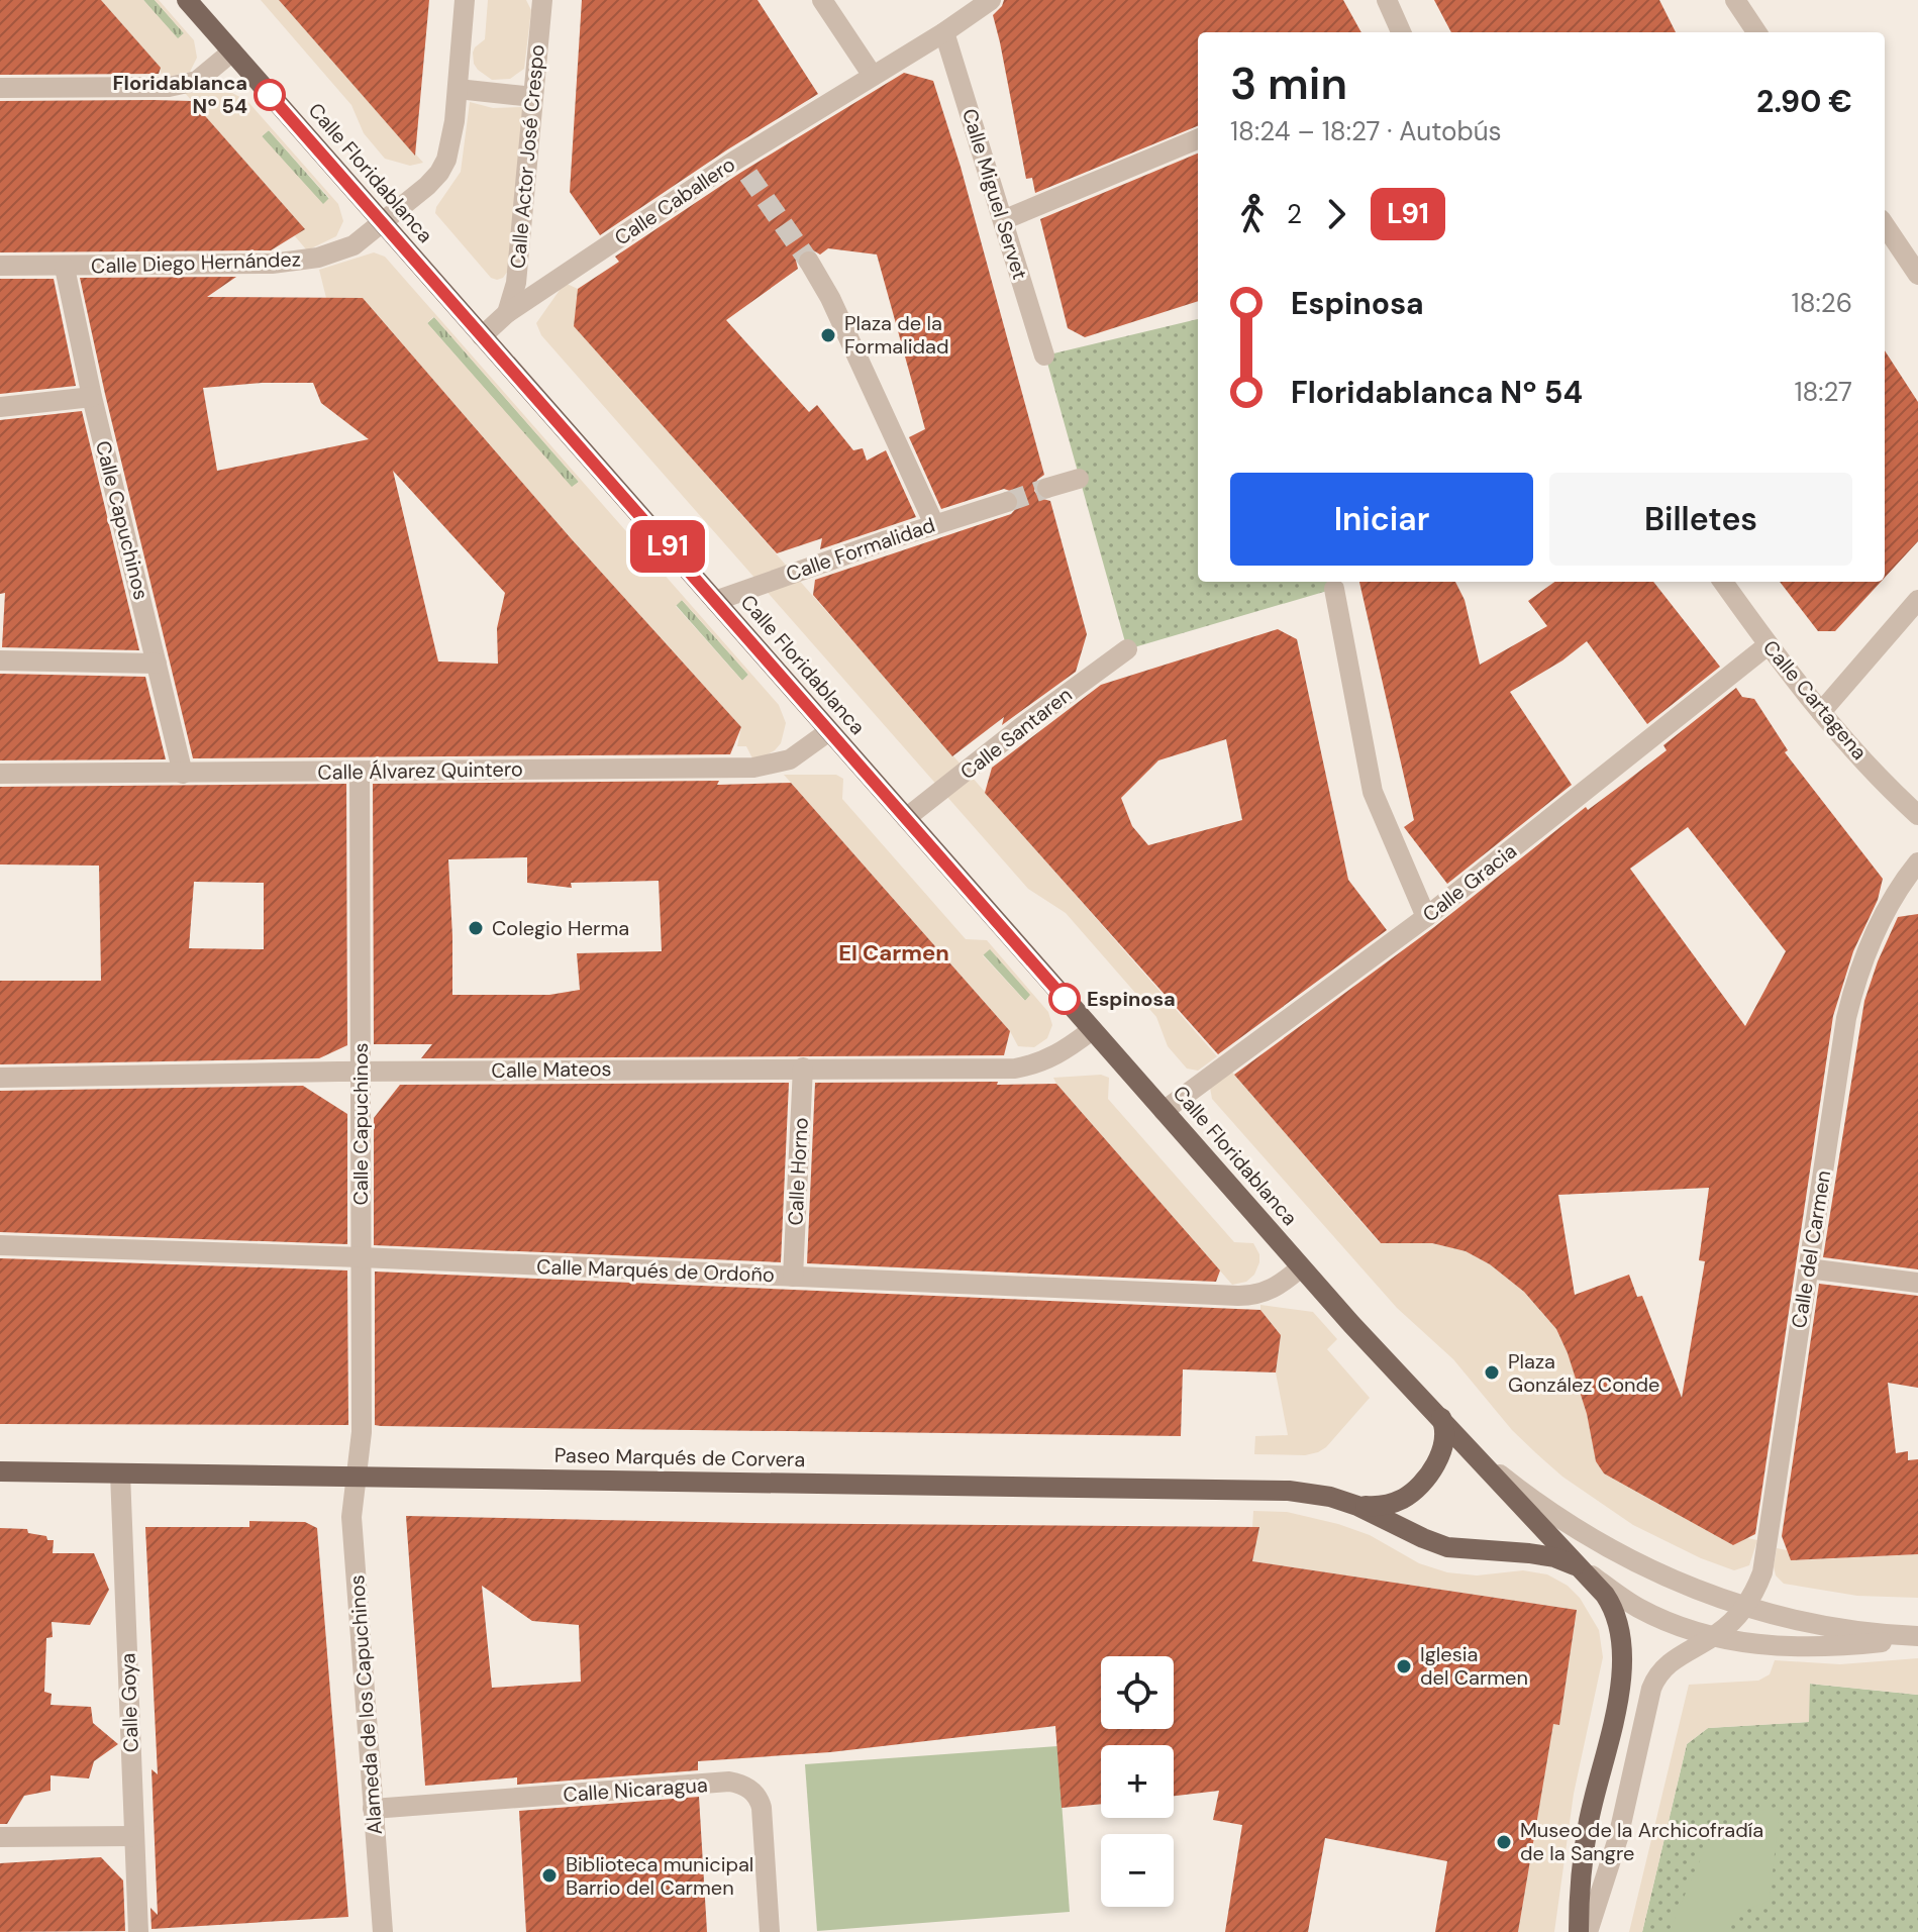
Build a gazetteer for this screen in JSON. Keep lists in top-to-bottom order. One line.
{"streets":{"main road":["Calle Floridablanca","Paseo Marqués de Corvera"],"street":["Calle Actor José Crespo","Calle Miguel Servet","Calle Caballero","Calle Diego Hernández","Calle Capuchinos","Calle Formalidad","Calle Cartagena","Calle Santaren","Calle Álvarez Quintero","Calle Gracia","Calle Mateos","Calle Horno","Calle del Carmen","Calle Marqués de Ordoño","Calle Goya","Alameda de los Capuchinos","Calle Nicaragua"]},"crossings":[["Calle Actor José Crespo","Calle Caballero"],["Calle Floridablanca","Calle Caballero"],["Calle Floridablanca","Calle Diego Hernández"],["Calle Floridablanca","Calle Formalidad"],["Calle Floridablanca","Calle Santaren"],["Calle Floridablanca","Calle Álvarez Quintero"],["Calle Floridablanca","Calle Gracia"],["Calle Floridablanca","Calle Mateos"],["Calle Floridablanca","Calle Marqués de Ordoño"],["Calle Miguel Servet","Calle Caballero"],["Calle Diego Hernández","Calle Capuchinos"],["Calle Capuchinos","Calle Álvarez Quintero"],["Calle Capuchinos","Calle Mateos"],["Calle Capuchinos","Calle Marqués de Ordoño"],["Calle Capuchinos","Paseo Marqués de Corvera"],["Calle Capuchinos","Alameda de los Capuchinos"],["Calle Cartagena","Calle Gracia"],["Calle Mateos","Calle Horno"],["Calle Horno","Calle Marqués de Ordoño"],["Paseo Marqués de Corvera","Calle Goya"],["Paseo Marqués de Corvera","Alameda de los Capuchinos"],["Alameda de los Capuchinos","Calle Nicaragua"]],"districts":["El Carmen"],"places":["Floridablanca Nº 54","Plaza de la Formalidad","Colegio Herma","Espinosa","Plaza González Conde","Iglesia del Carmen","Museo de la Archicofradía de la Sangre","Biblioteca municipal Barrio del Carmen"],"lines":["bus line L91"],"page":{"on_map":"L91","heading":["3 min","18:24 – 18:27 · Autobús","2.90 €"],"legs":["2","L91"],"list":[{"name":"Espinosa","value":"18:26"},{"name":"Floridablanca Nº 54","value":"18:27"}],"buttons":["Iniciar","Billetes"],"map_buttons":["+","−"]}}
